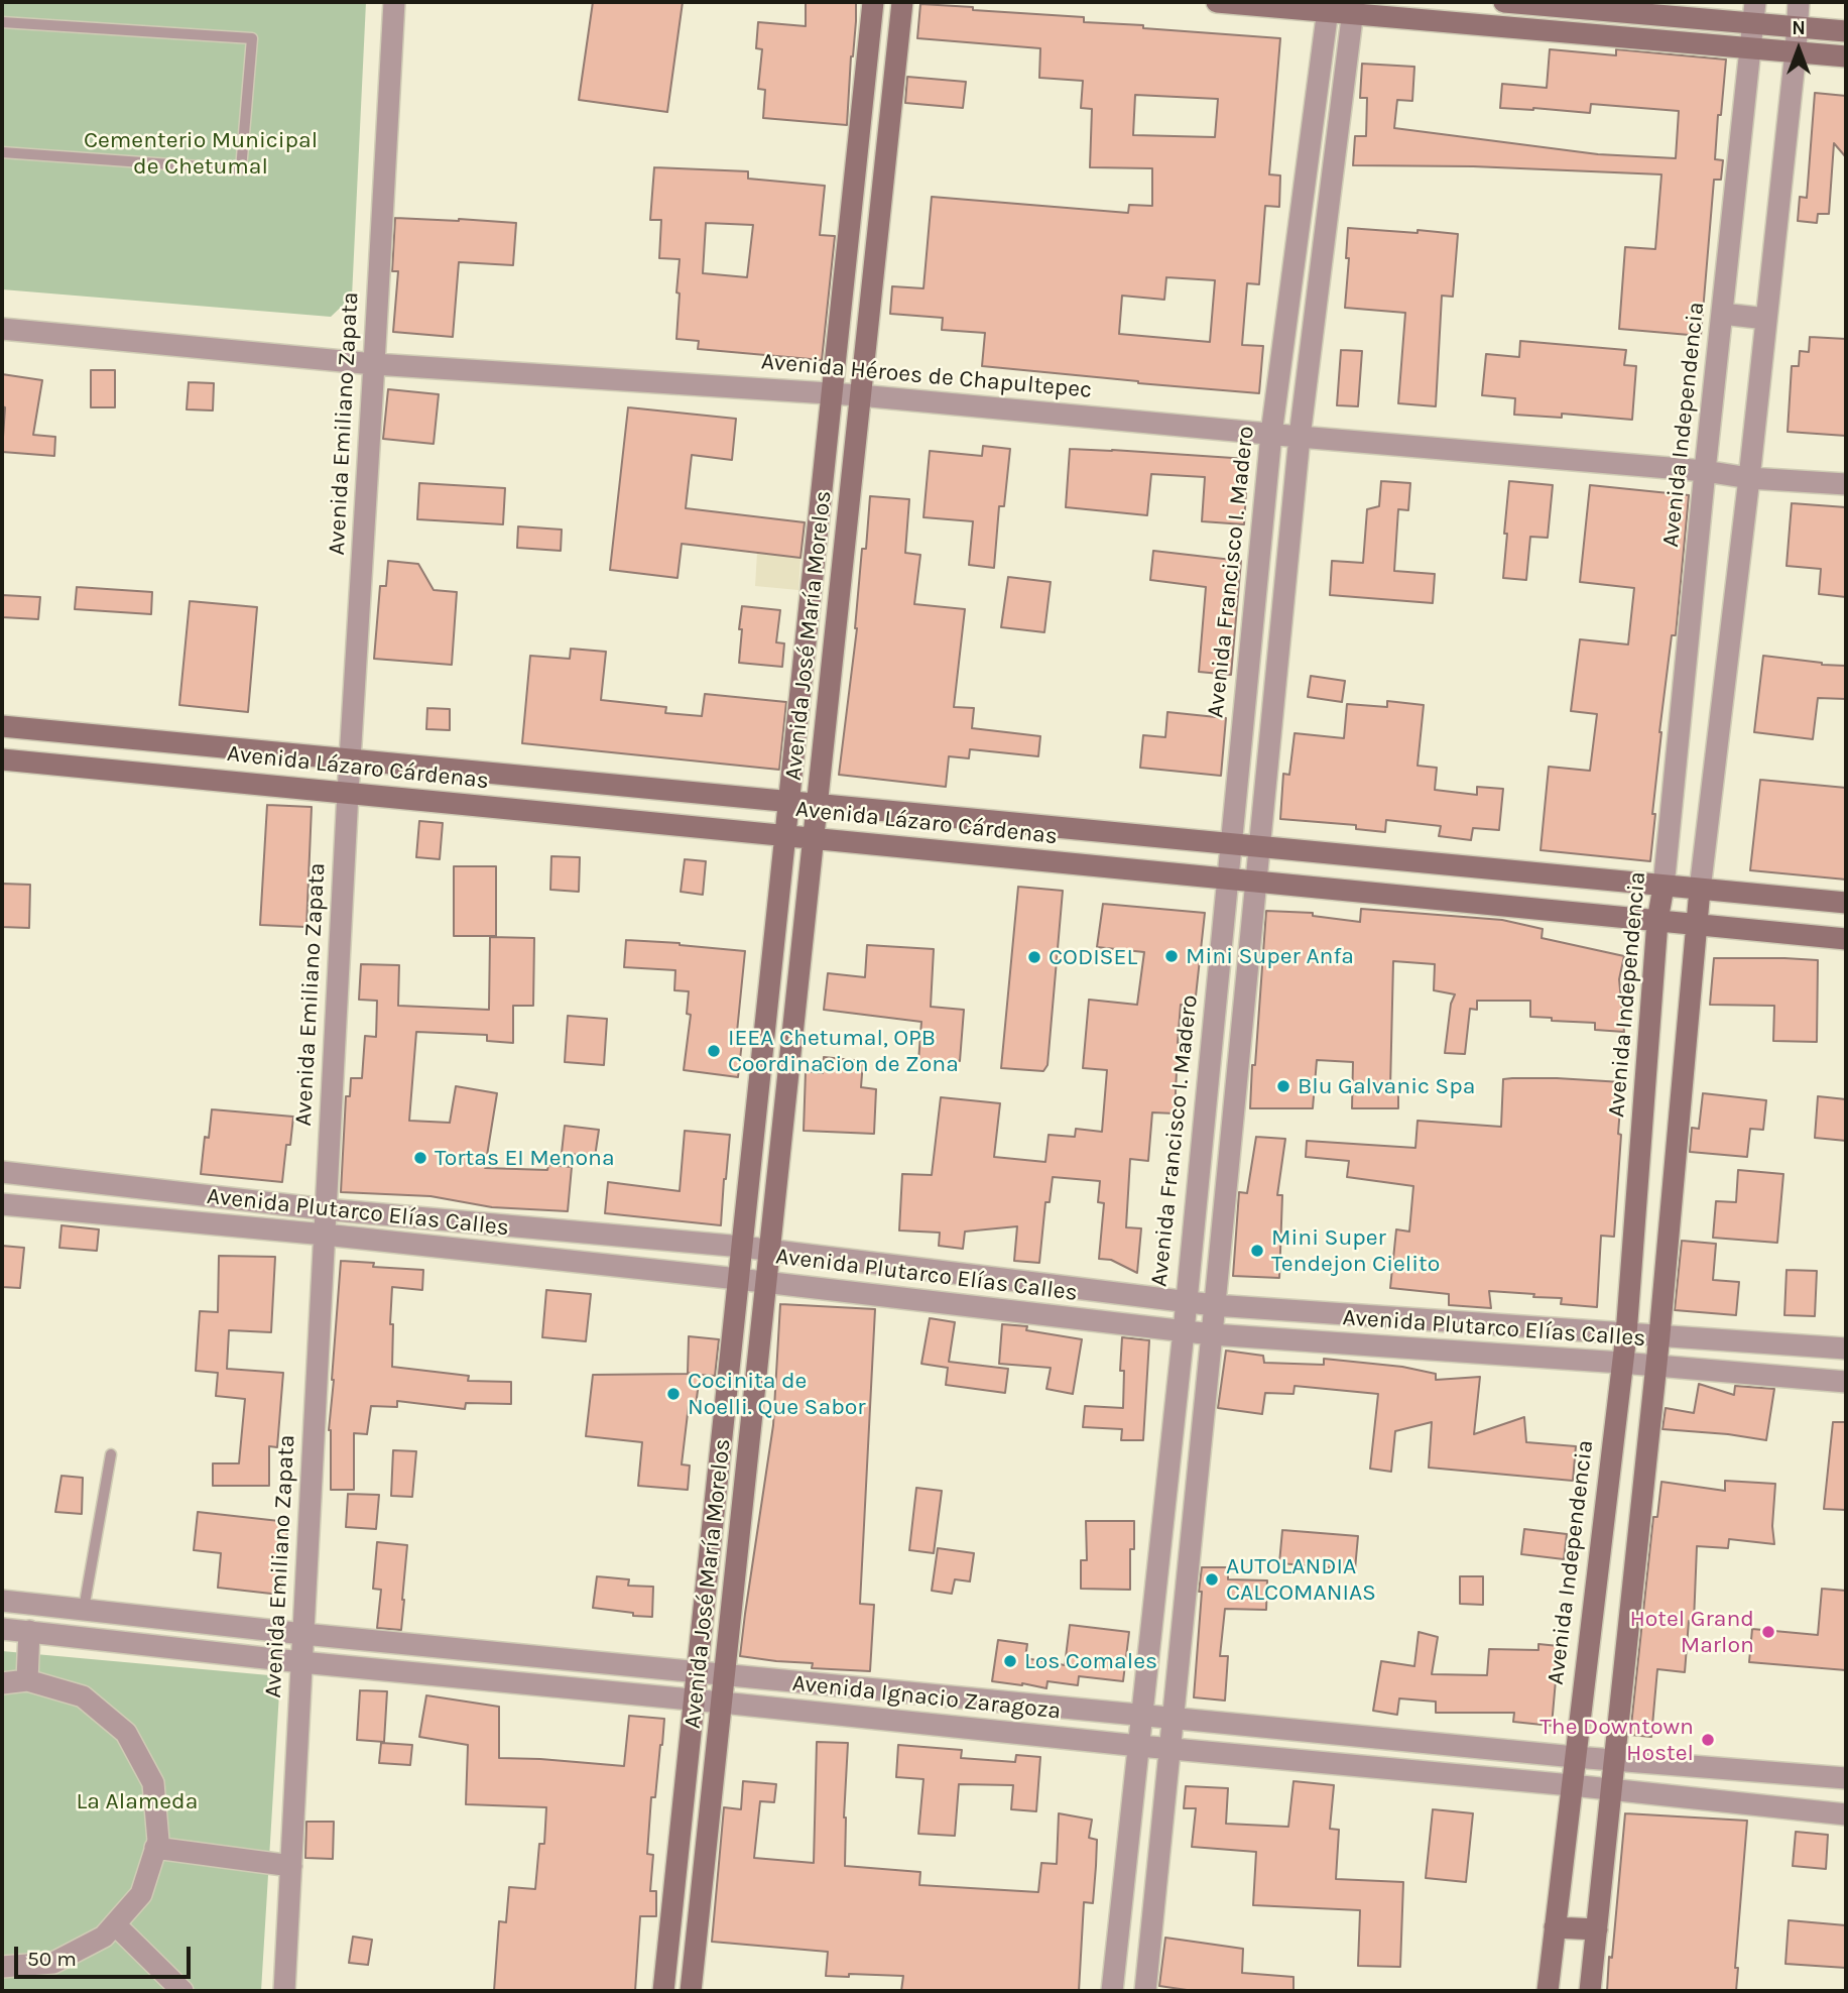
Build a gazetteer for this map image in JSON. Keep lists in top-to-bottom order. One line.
{"streets":{"main road":["Avenida Independencia","Avenida José María Morelos","Avenida Lázaro Cárdenas"],"street":["Avenida Héroes de Chapultepec","Avenida Emiliano Zapata","Avenida Francisco I. Madero","Avenida Plutarco Elías Calles","Avenida Ignacio Zaragoza"]},"crossings":[["Avenida Héroes de Chapultepec","Avenida Emiliano Zapata"],["Avenida Héroes de Chapultepec","Avenida Independencia"],["Avenida Héroes de Chapultepec","Avenida Francisco I. Madero"],["Avenida Héroes de Chapultepec","Avenida José María Morelos"],["Avenida Emiliano Zapata","Avenida Lázaro Cárdenas"],["Avenida Emiliano Zapata","Avenida Plutarco Elías Calles"],["Avenida Emiliano Zapata","Avenida Ignacio Zaragoza"],["Avenida Independencia","Avenida Lázaro Cárdenas"],["Avenida Independencia","Avenida Plutarco Elías Calles"],["Avenida Independencia","Avenida Ignacio Zaragoza"],["Avenida Francisco I. Madero","Avenida Lázaro Cárdenas"],["Avenida Francisco I. Madero","Avenida Plutarco Elías Calles"],["Avenida Francisco I. Madero","Avenida Ignacio Zaragoza"],["Avenida José María Morelos","Avenida Lázaro Cárdenas"],["Avenida José María Morelos","Avenida Plutarco Elías Calles"],["Avenida José María Morelos","Avenida Ignacio Zaragoza"]],"parks":["Cementerio Municipal de Chetumal","La Alameda"],"places":["Mini Super Anfa","CODISEL","IEEA Chetumal, OPB Coordinacion de Zona","Blu Galvanic Spa","Tortas EI Menona","Mini Super Tendejon Cielito","Cocinita de Noelli. Que Sabor","AUTOLANDIA CALCOMANIAS","Hotel Grand Marlon","Los Comales","The Downtown Hostel"],"scale_bar":"50 m","north":"top"}
